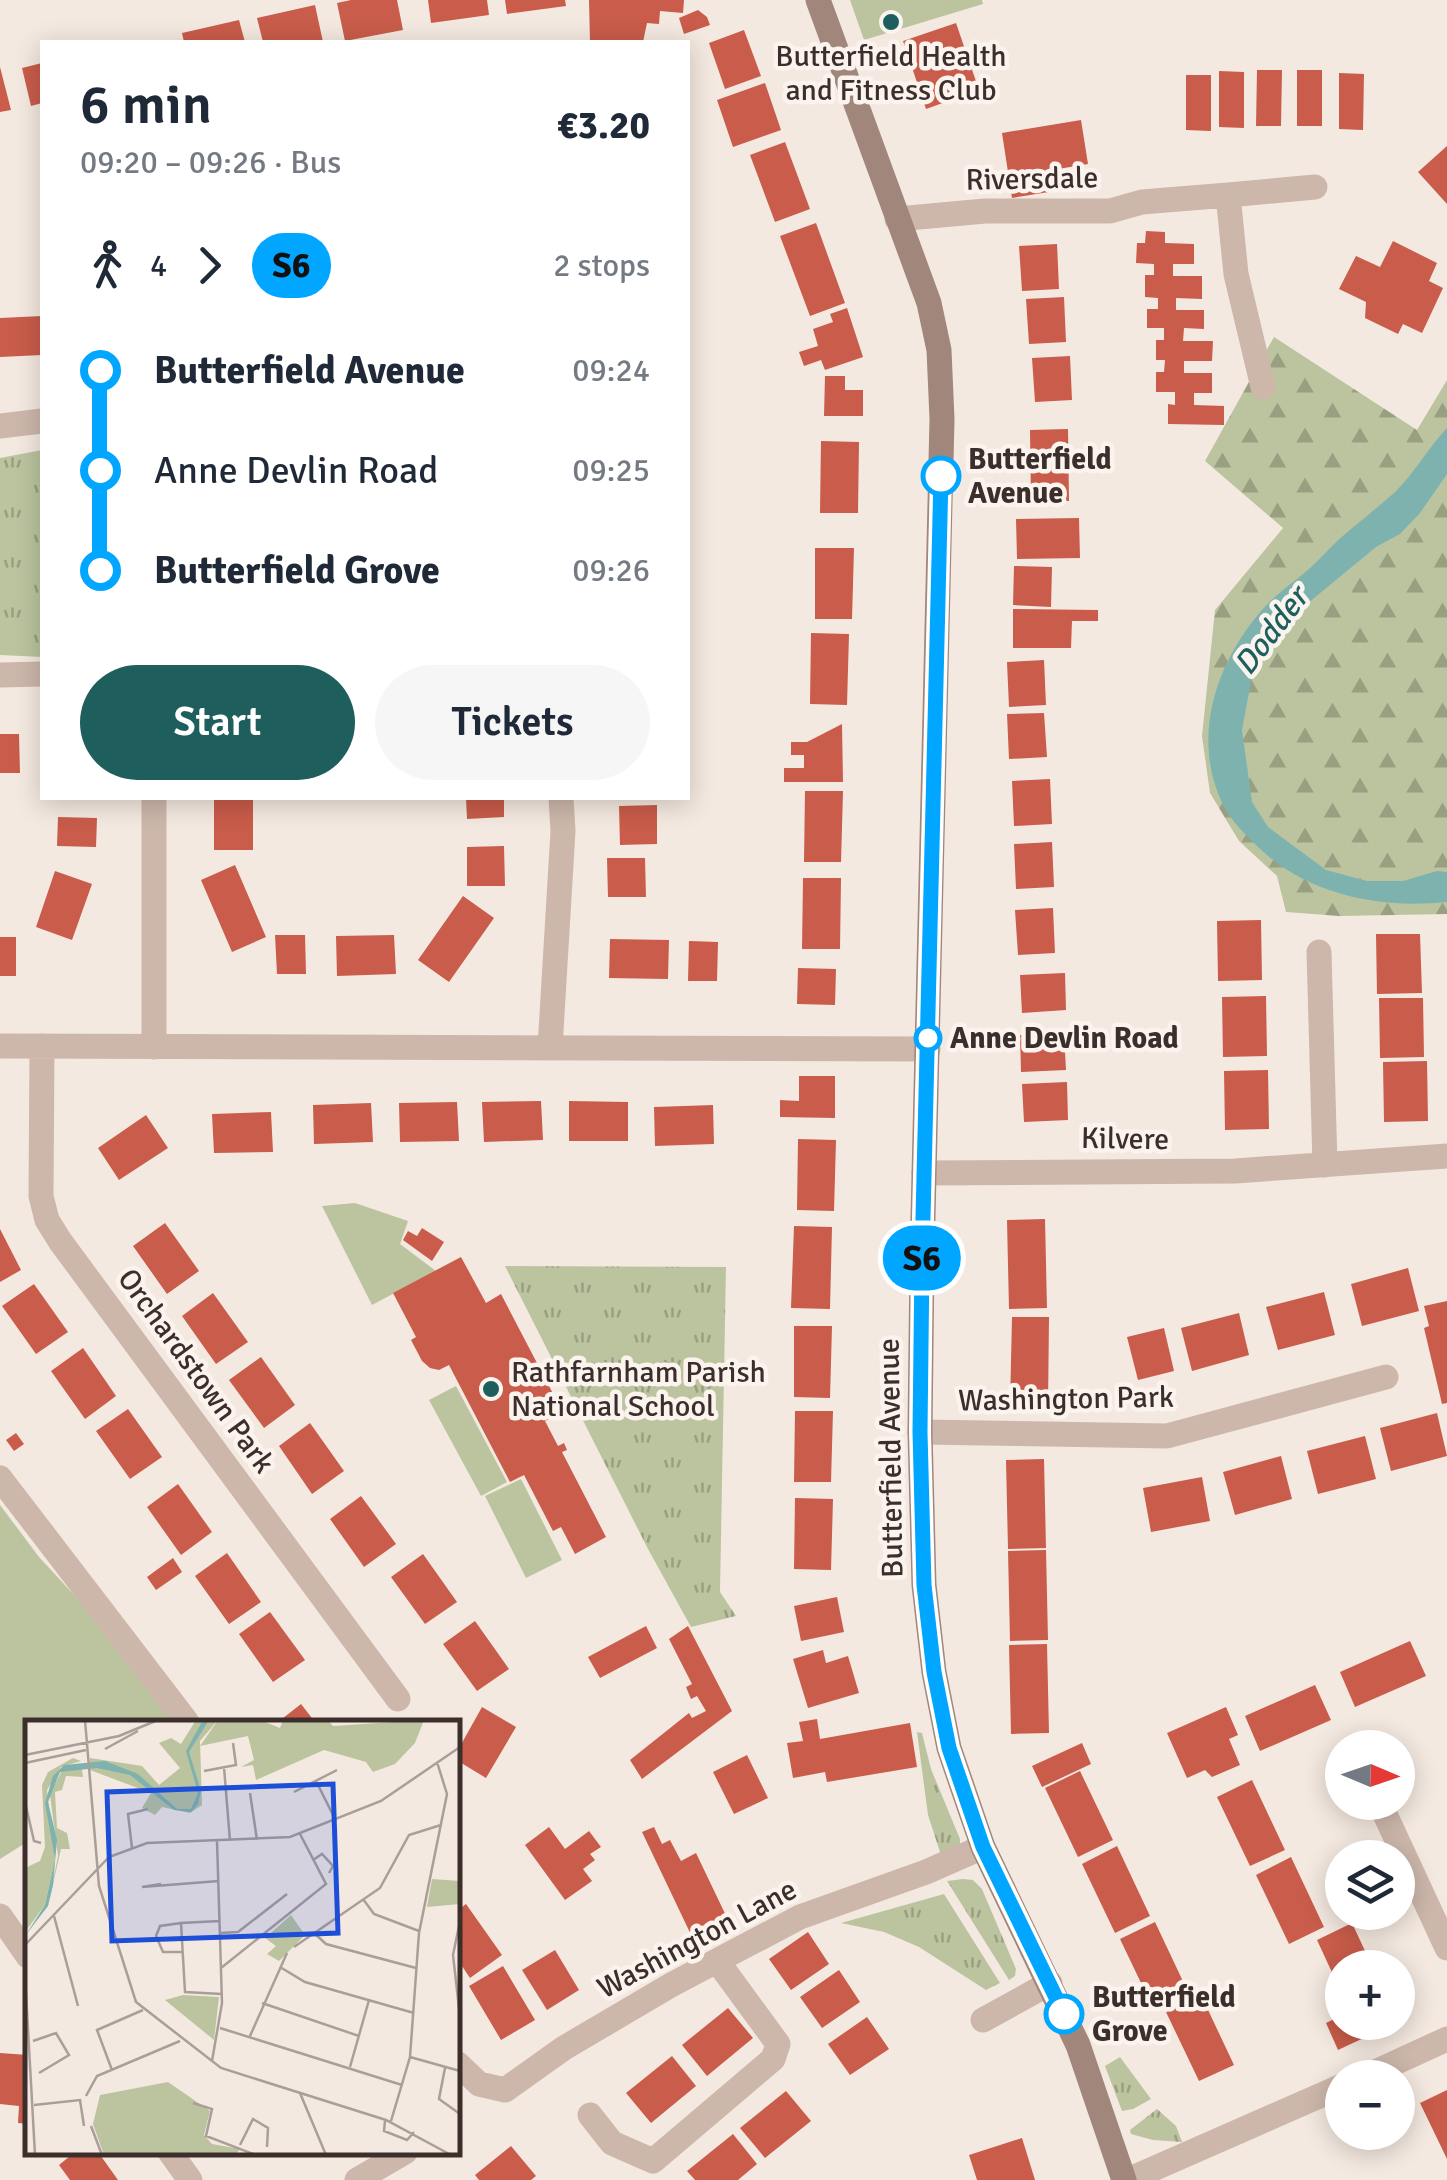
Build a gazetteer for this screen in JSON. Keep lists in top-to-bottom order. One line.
{"streets":{"main road":["Butterfield Avenue"],"street":["Riversdale","Kilvere","Orchardstown Park","Washington Park","Washington Lane"]},"crossings":[["Riversdale","Butterfield Avenue"],["Kilvere","Butterfield Avenue"],["Washington Park","Butterfield Avenue"],["Butterfield Avenue","Washington Lane"]],"water":["Dodder"],"places":["Butterfield Health and Fitness Club","Butterfield Avenue","Anne Devlin Road","Rathfarnham Parish National School","Butterfield Grove"],"lines":["bus line S6"],"north":"right","page":{"on_map":"S6","heading":["6 min","09:20 – 09:26 · Bus","€3.20"],"legs":["4","S6","2 stops"],"list":[{"name":"Butterfield Avenue","value":"09:24"},{"name":"Anne Devlin Road","value":"09:25"},{"name":"Butterfield Grove","value":"09:26"}],"buttons":["Start","Tickets"],"map_buttons":["+","−"]}}
